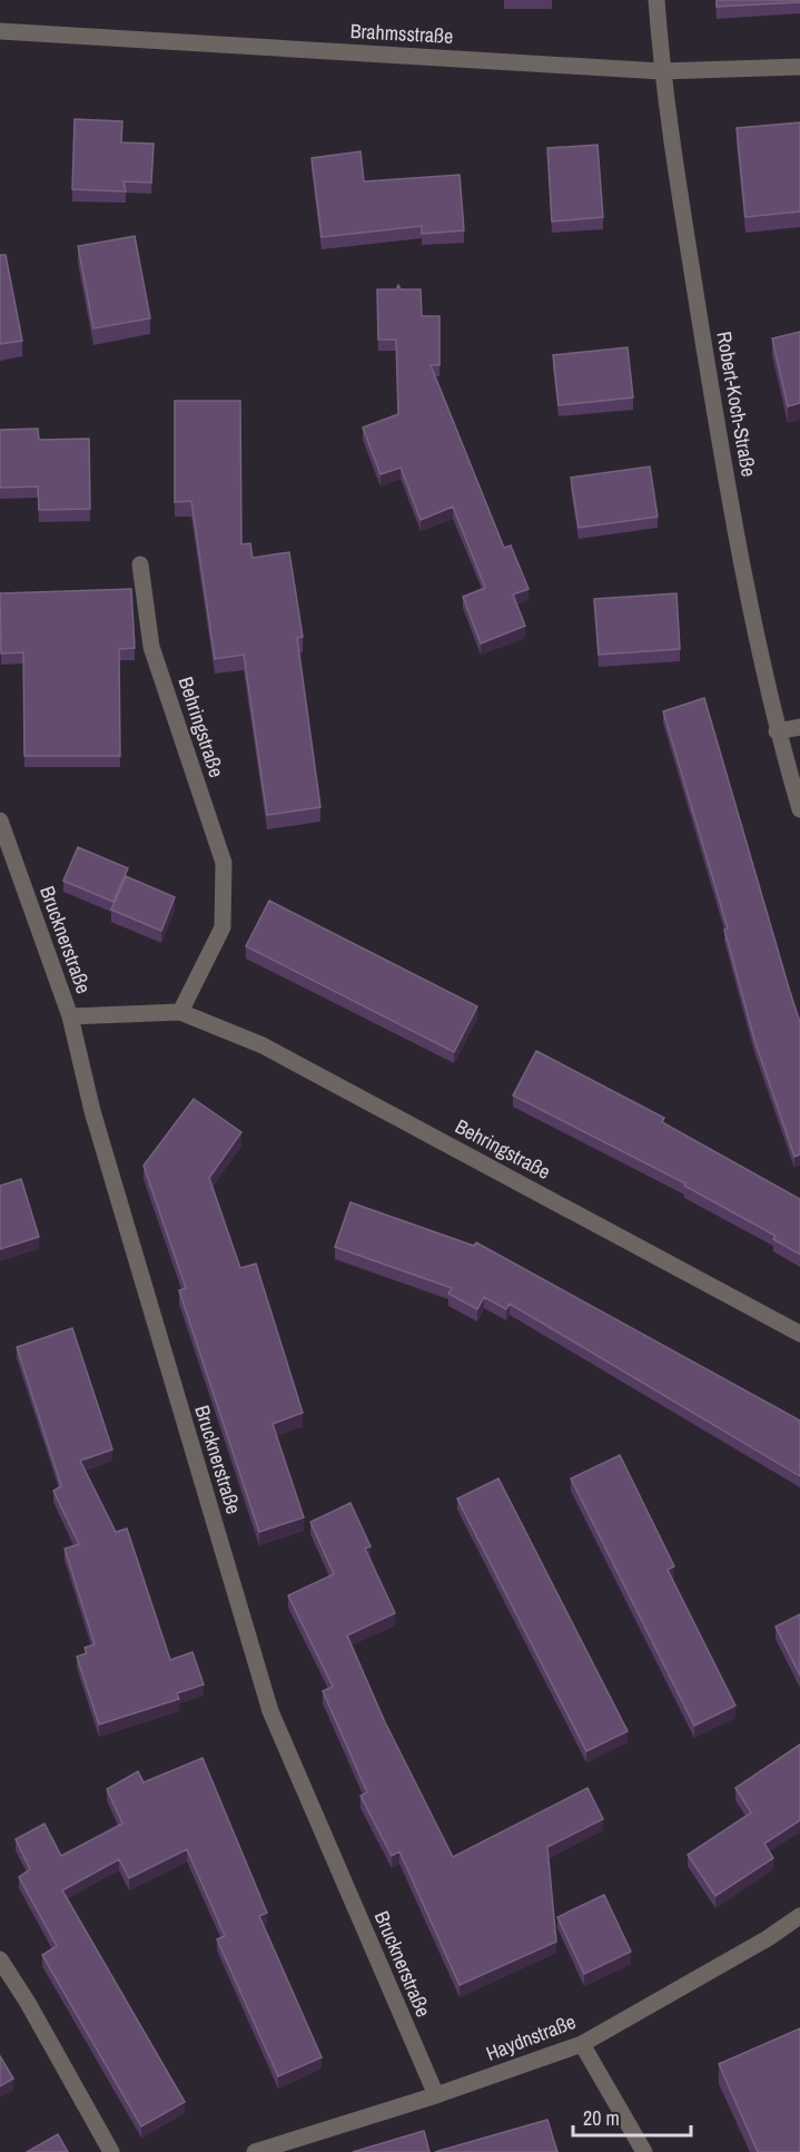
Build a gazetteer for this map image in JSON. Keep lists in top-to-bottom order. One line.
{"streets":{"street":["Brahmsstraße","Robert-Koch-Straße","Behringstraße","Brucknerstraße","Haydnstraße"]},"crossings":[["Brahmsstraße","Robert-Koch-Straße"],["Behringstraße","Brucknerstraße"],["Brucknerstraße","Haydnstraße"]],"scale_bar":"20 m"}
